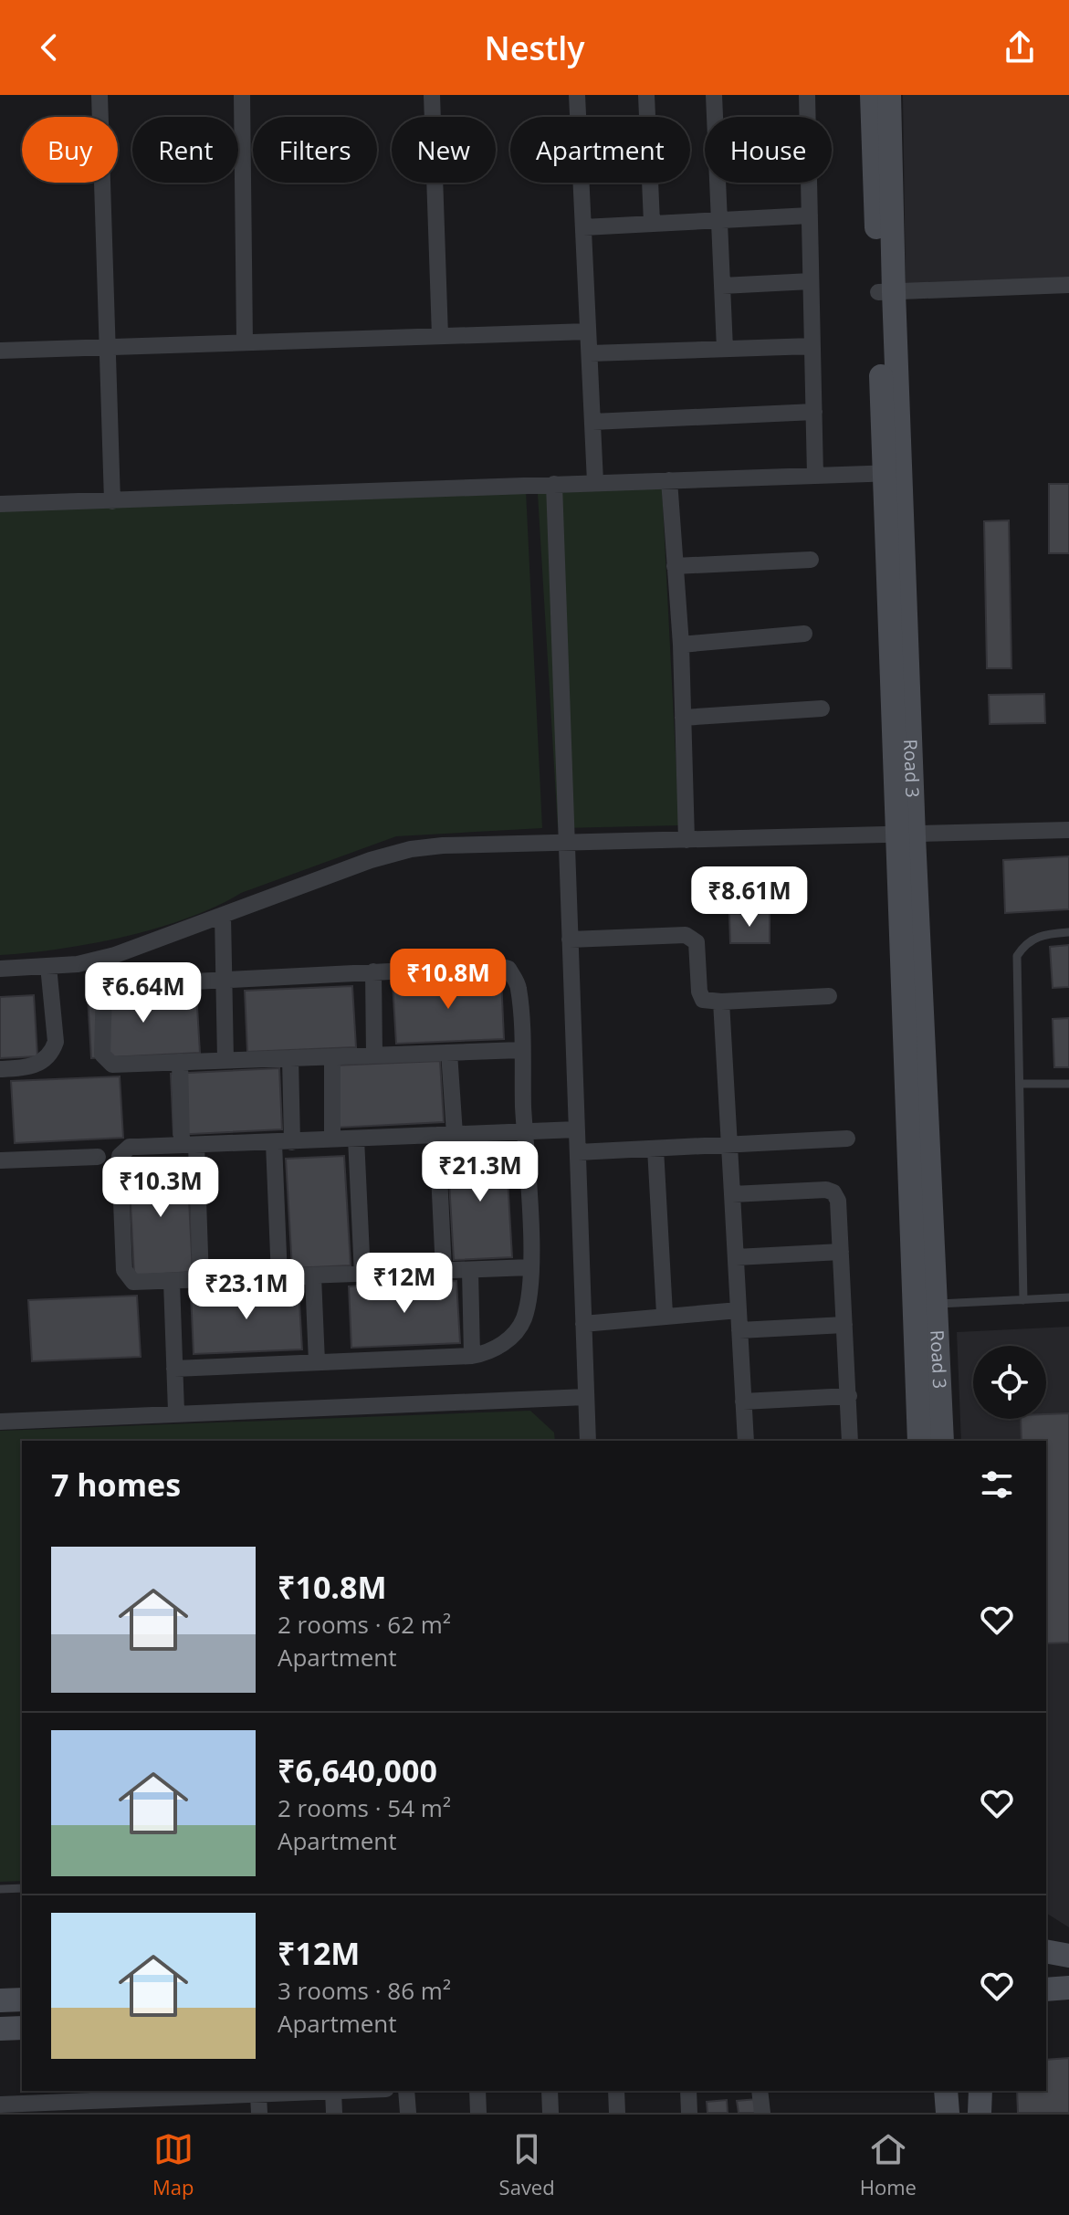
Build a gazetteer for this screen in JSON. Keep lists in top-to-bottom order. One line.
{"streets":{"street":["Road 3"]},"page":{"header":"Nestly","chip":["Buy","Rent","Filters","New","Apartment","House"],"price":["₹8.61M","₹10.8M","₹6.64M","₹21.3M","₹10.3M","₹12M","₹23.1M"],"heading":"7 homes","list":[{"name":"₹10.8M","note":"2 rooms · 62 m² · Apartment"},{"name":"₹6,640,000","note":"2 rooms · 54 m² · Apartment"},{"name":"₹12M","note":"3 rooms · 86 m² · Apartment"}],"tabs":["Map","Saved","Home"]}}
